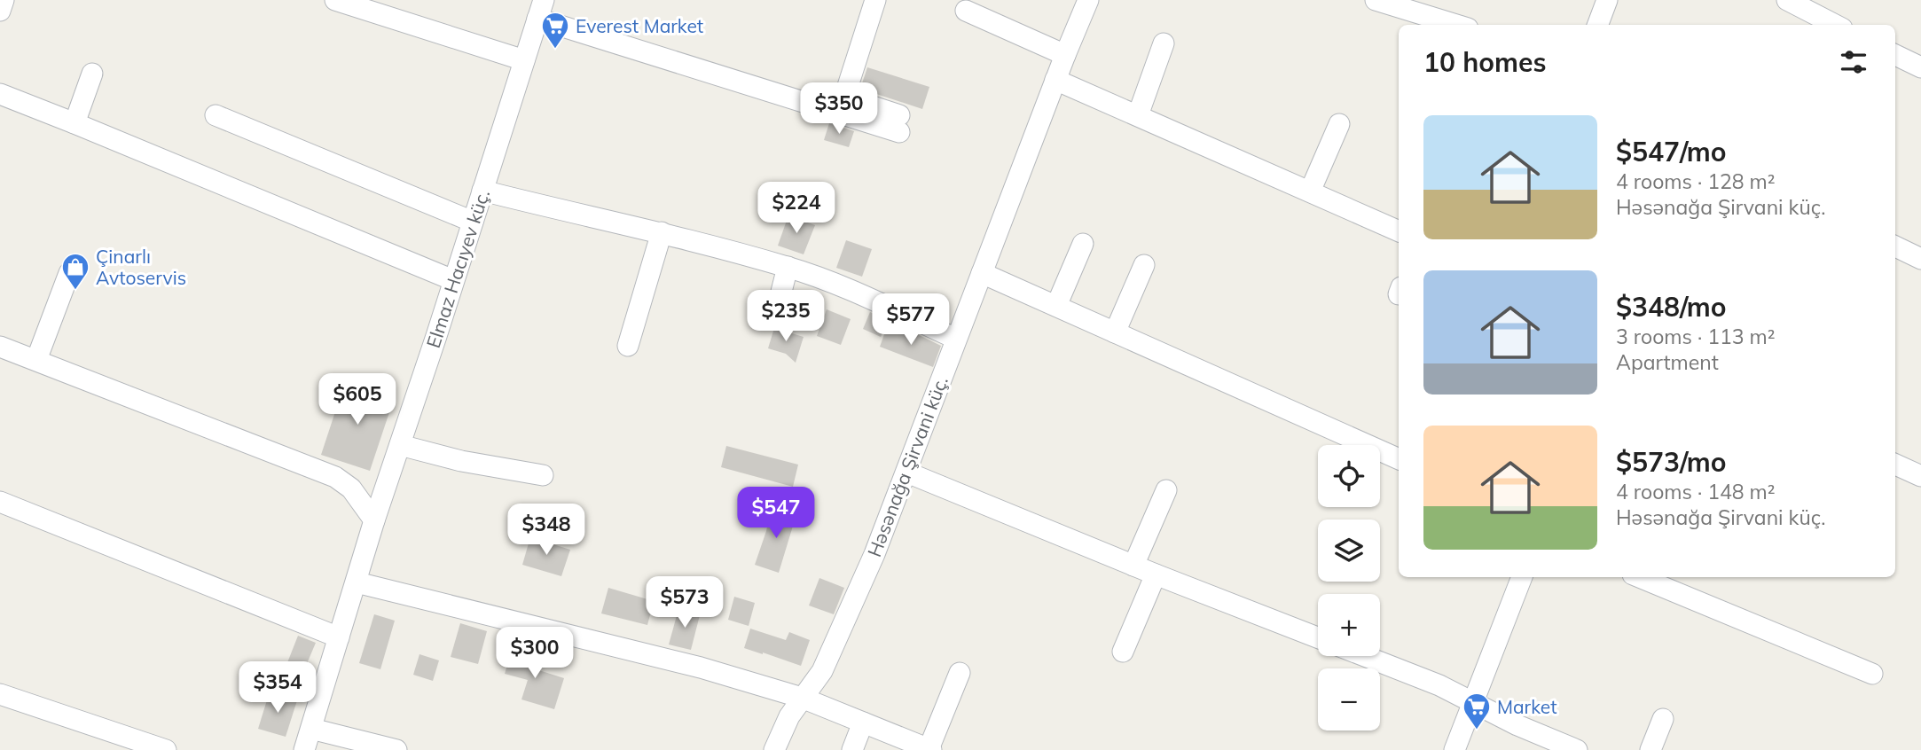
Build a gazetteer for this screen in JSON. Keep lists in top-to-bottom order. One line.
{"streets":{"street":["Elmaz Hacıyev küç.","Həsənağa Şirvani küç."]},"places":{"supermarket":["Everest Market","Market"],"shop":["Çinarlı Avtoservis"]},"page":{"heading":"10 homes","price":["$350","$224","$235","$577","$605","$547","$348","$573","$300","$354"],"list":[{"name":"$547/mo","note":"4 rooms · 128 m² · Həsənağa Şirvani küç."},{"name":"$348/mo","note":"3 rooms · 113 m² · Apartment"},{"name":"$573/mo","note":"4 rooms · 148 m² · Həsənağa Şirvani küç."}],"map_buttons":["+","−"]}}
